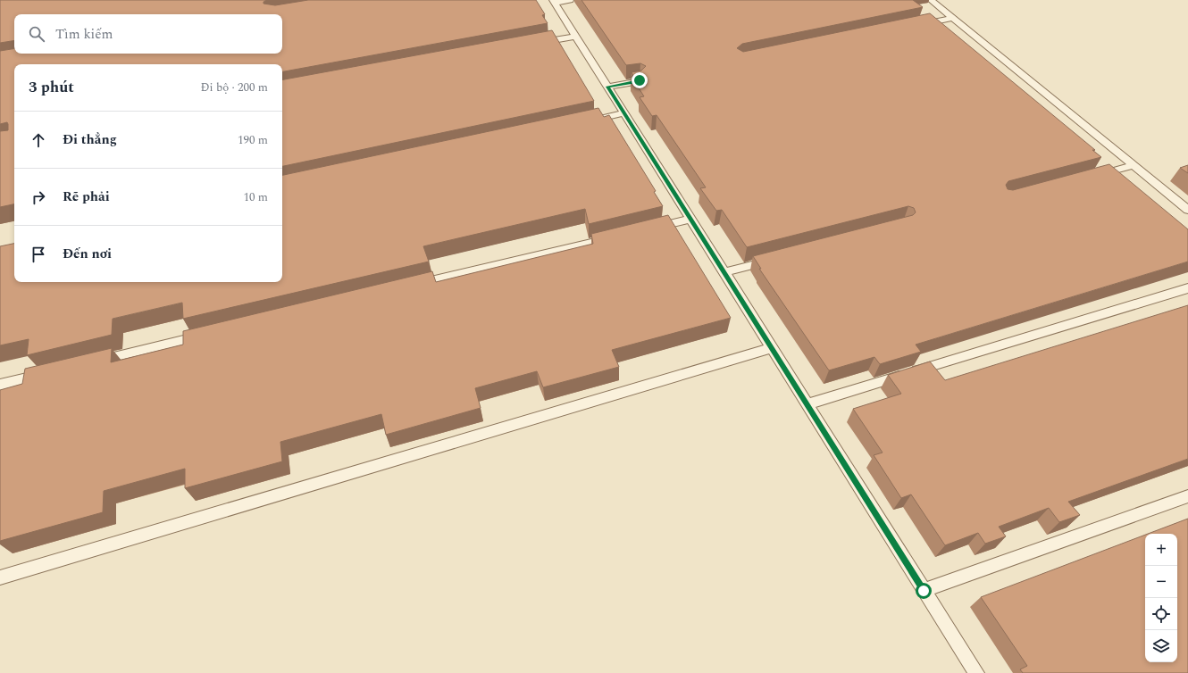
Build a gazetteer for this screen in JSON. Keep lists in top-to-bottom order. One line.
{"page":{"search":"Tìm kiếm","heading":["3 phút","Đi bộ · 200 m"],"list":[["Đi thẳng","190 m"],["Rẽ phải","10 m"],"Đến nơi"],"map_buttons":["+","−"]}}
